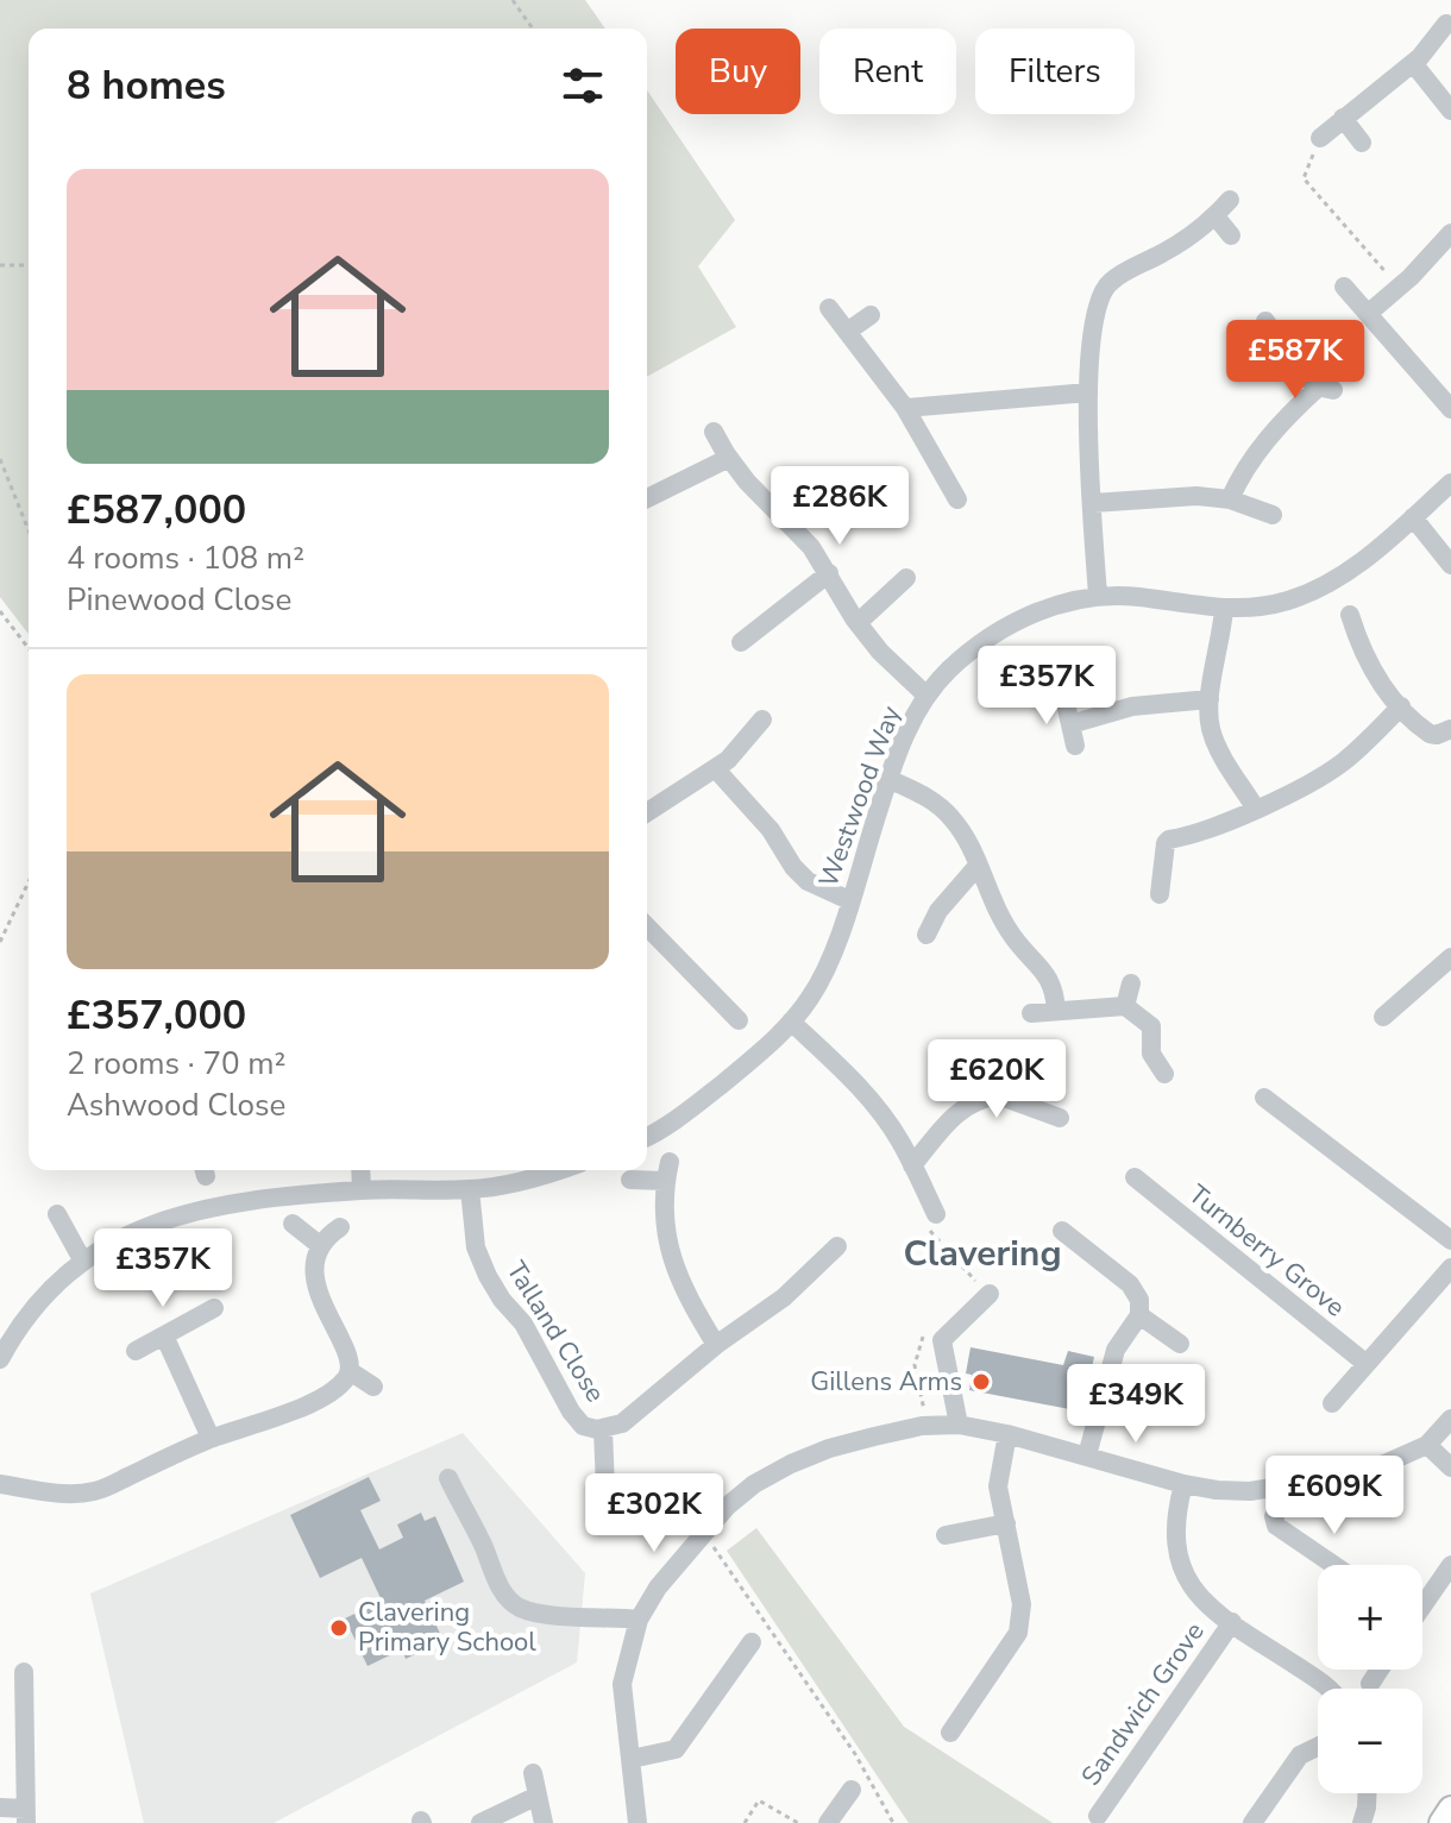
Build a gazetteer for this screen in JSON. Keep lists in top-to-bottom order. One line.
{"streets":{"street":["Westwood Way","Turnberry Grove","Talland Close","Sandwich Grove"]},"districts":["Clavering"],"places":["Gillens Arms","Clavering Primary School"],"page":{"chip":["Buy","Rent","Filters"],"heading":"8 homes","list":[{"name":"£587,000","note":"4 rooms · 108 m² · Pinewood Close"},{"name":"£357,000","note":"2 rooms · 70 m² · Ashwood Close"}],"price":["£587K","£286K","£357K","£620K","£357K","£349K","£609K","£302K"],"map_buttons":["+","−"]}}
